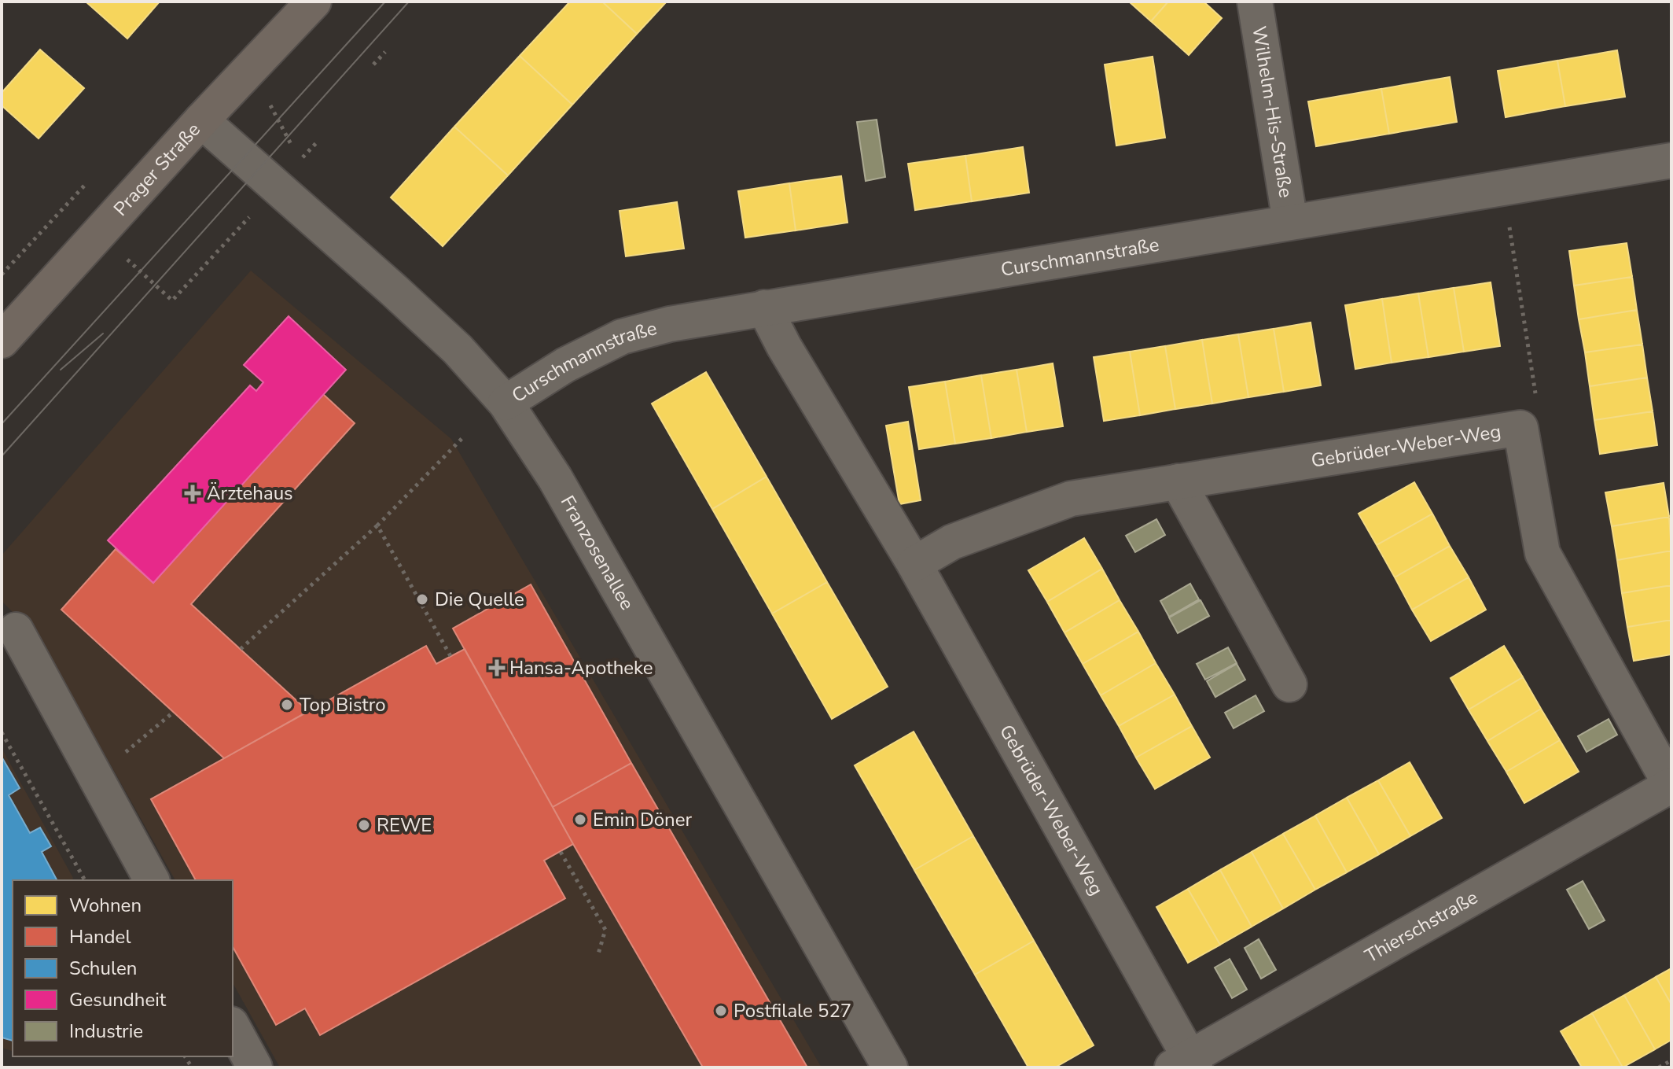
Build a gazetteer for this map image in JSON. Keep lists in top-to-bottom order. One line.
{"streets":{"main road":["Prager Straße"],"street":["Wilhelm-His-Straße","Curschmannstraße","Gebrüder-Weber-Weg","Franzosenallee","Thierschstraße"]},"crossings":[["Wilhelm-His-Straße","Curschmannstraße"],["Prager Straße","Franzosenallee"],["Curschmannstraße","Gebrüder-Weber-Weg"],["Curschmannstraße","Franzosenallee"],["Gebrüder-Weber-Weg","Thierschstraße"]],"places":{"health":["Ärztehaus","Hansa-Apotheke"],"other":["Die Quelle","Top Bistro","Emin Döner","REWE","Postfilale 527"]},"legend":["Wohnen","Handel","Schulen","Gesundheit","Industrie"]}
